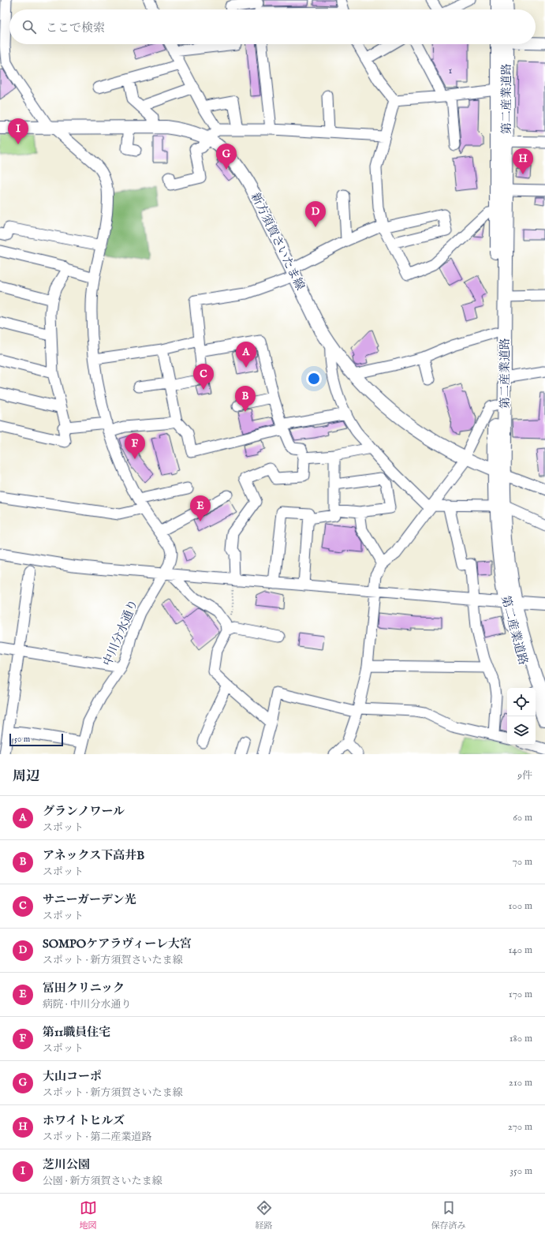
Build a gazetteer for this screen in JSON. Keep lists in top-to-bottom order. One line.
{"streets":{"main road":["第二産業道路","新方須賀さいたま線"],"street":["中川分水通り"]},"crossings":[["第二産業道路","新方須賀さいたま線"],["新方須賀さいたま線","中川分水通り"]],"house_numbers":["1"],"scale_bar":"50 m","page":{"search":"ここで検索","pins":["I","G","H","D","A","C","B","F","E"],"scale":"50 m","heading":["周辺","9件"],"list":[{"mark":"A","name":"グランノワール","note":"スポット","value":"60 m"},{"mark":"B","name":"アネックス下高井B","note":"スポット","value":"70 m"},{"mark":"C","name":"サニーガーデン光","note":"スポット","value":"100 m"},{"mark":"D","name":"SOMPOケアラヴィーレ大宮","note":"スポット · 新方須賀さいたま線","value":"140 m"},{"mark":"E","name":"冨田クリニック","note":"病院 · 中川分水通り","value":"170 m"},{"mark":"F","name":"第11職員住宅","note":"スポット","value":"180 m"},{"mark":"G","name":"大山コーポ","note":"スポット · 新方須賀さいたま線","value":"210 m"},{"mark":"H","name":"ホワイトヒルズ","note":"スポット · 第二産業道路","value":"270 m"},{"mark":"I","name":"芝川公園","note":"公園 · 新方須賀さいたま線","value":"350 m"}],"nav":["地図","経路","保存済み"]}}
